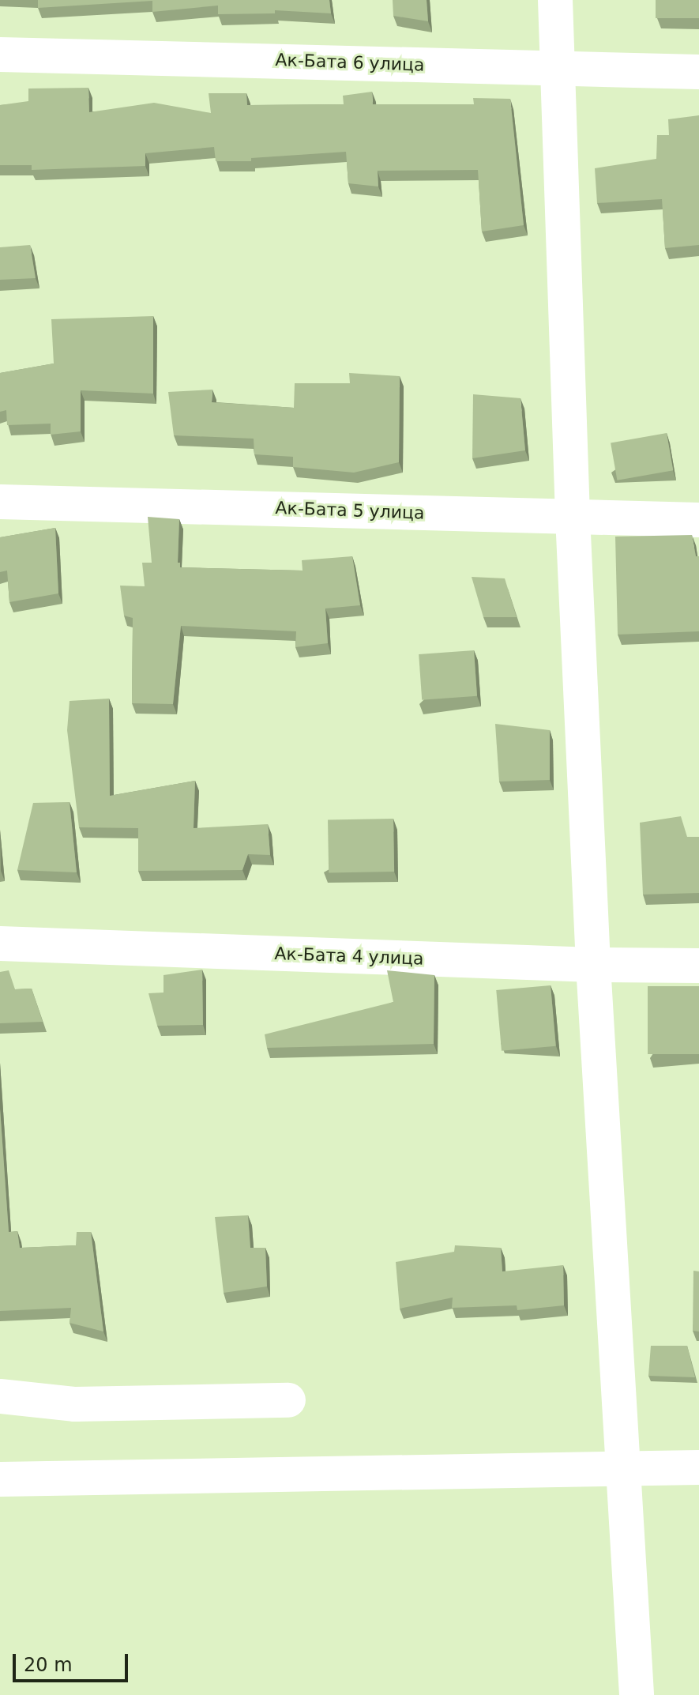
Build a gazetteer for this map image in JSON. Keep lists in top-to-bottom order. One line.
{"streets":{"street":["Ак-Бата 6 улица","Ак-Бата 5 улица","Ак-Бата 4 улица"]},"scale_bar":"20 m"}
